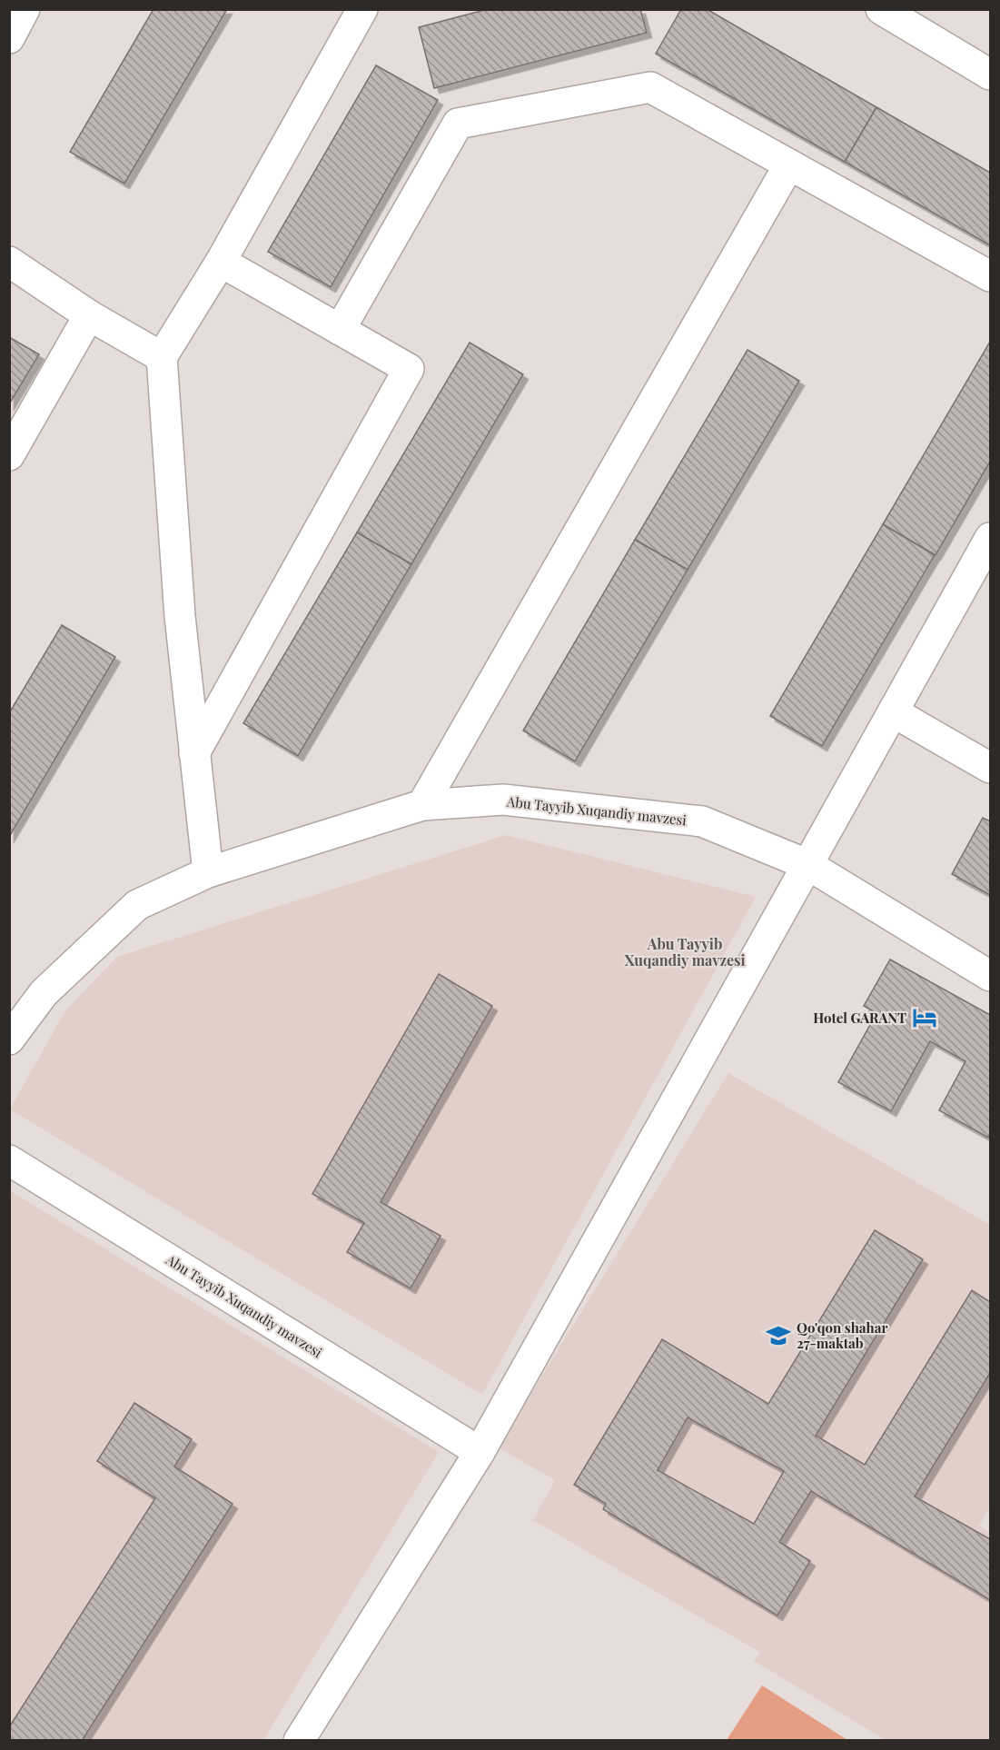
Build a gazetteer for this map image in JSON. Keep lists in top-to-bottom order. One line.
{"streets":{"street":["Abu Tayyib Xuqandiy mavzesi"]},"districts":["Abu Tayyib Xuqandiy mavzesi"],"places":{"hotel":["Hotel GARANT"],"school or university":["Qo'qon shahar 27-maktab"]}}
